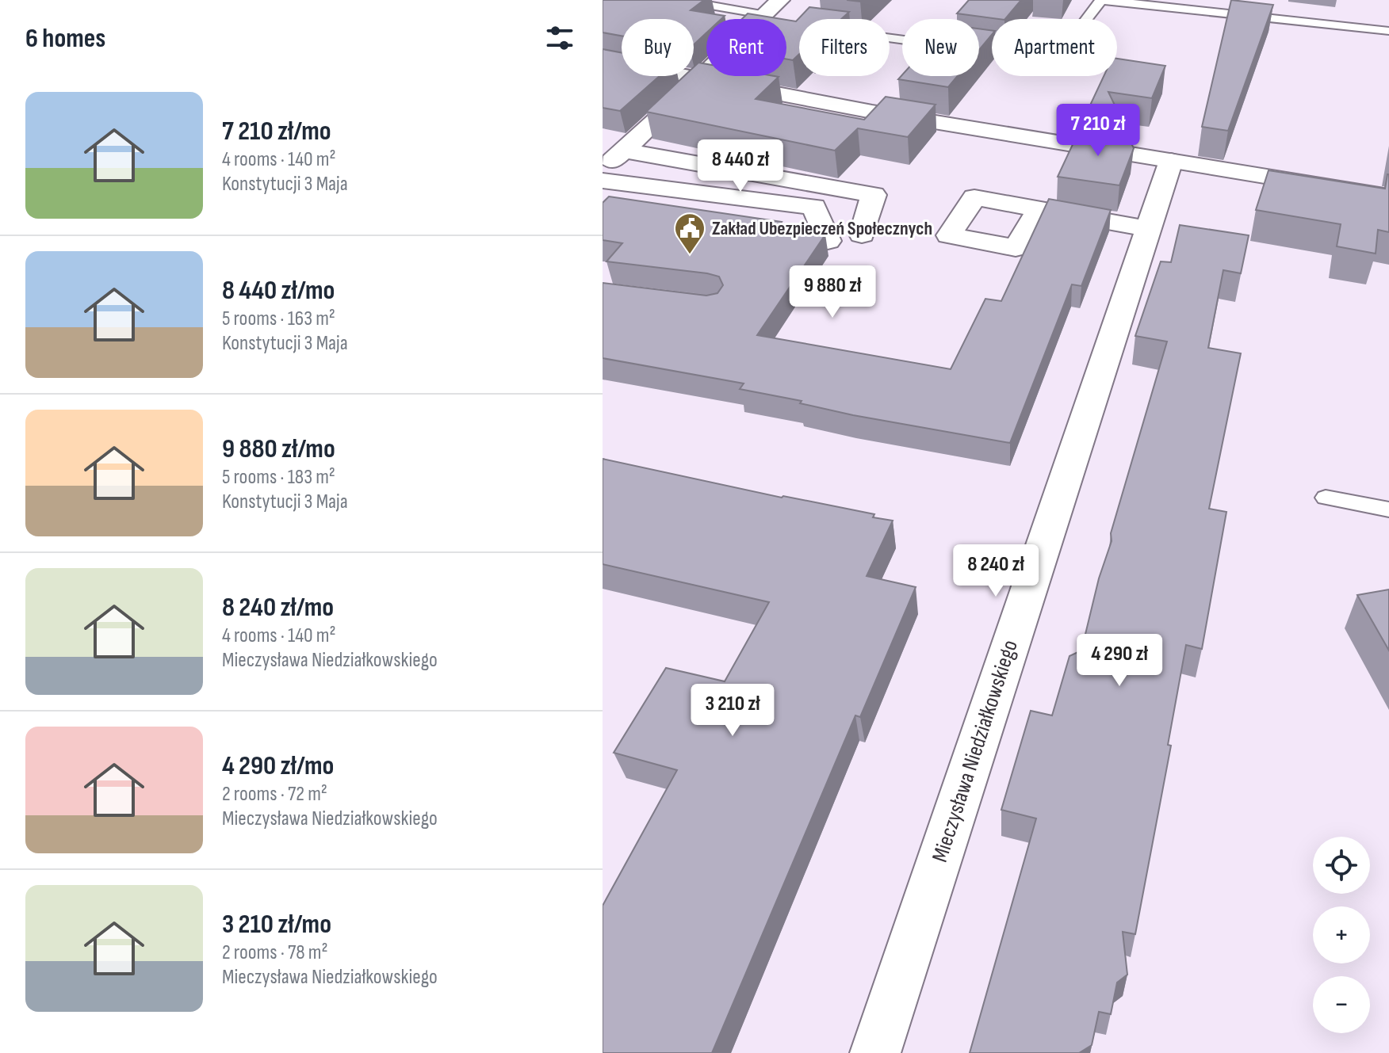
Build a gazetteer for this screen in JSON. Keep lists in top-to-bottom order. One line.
{"streets":{"street":["Mieczysława Niedziałkowskiego"]},"places":{"public building":["Zakład Ubezpieczeń Społecznych"]},"page":{"heading":"6 homes","chip":["Buy","Rent","Filters","New","Apartment"],"list":[{"name":"7 210 zł/mo","note":"4 rooms · 140 m² · Konstytucji 3 Maja"},{"name":"8 440 zł/mo","note":"5 rooms · 163 m² · Konstytucji 3 Maja"},{"name":"9 880 zł/mo","note":"5 rooms · 183 m² · Konstytucji 3 Maja"},{"name":"8 240 zł/mo","note":"4 rooms · 140 m² · Mieczysława Niedziałkowskiego"},{"name":"4 290 zł/mo","note":"2 rooms · 72 m² · Mieczysława Niedziałkowskiego"},{"name":"3 210 zł/mo","note":"2 rooms · 78 m² · Mieczysława Niedziałkowskiego"}],"price":["7 210 zł","8 440 zł","9 880 zł","8 240 zł","4 290 zł","3 210 zł"],"map_buttons":["+","−"]}}
